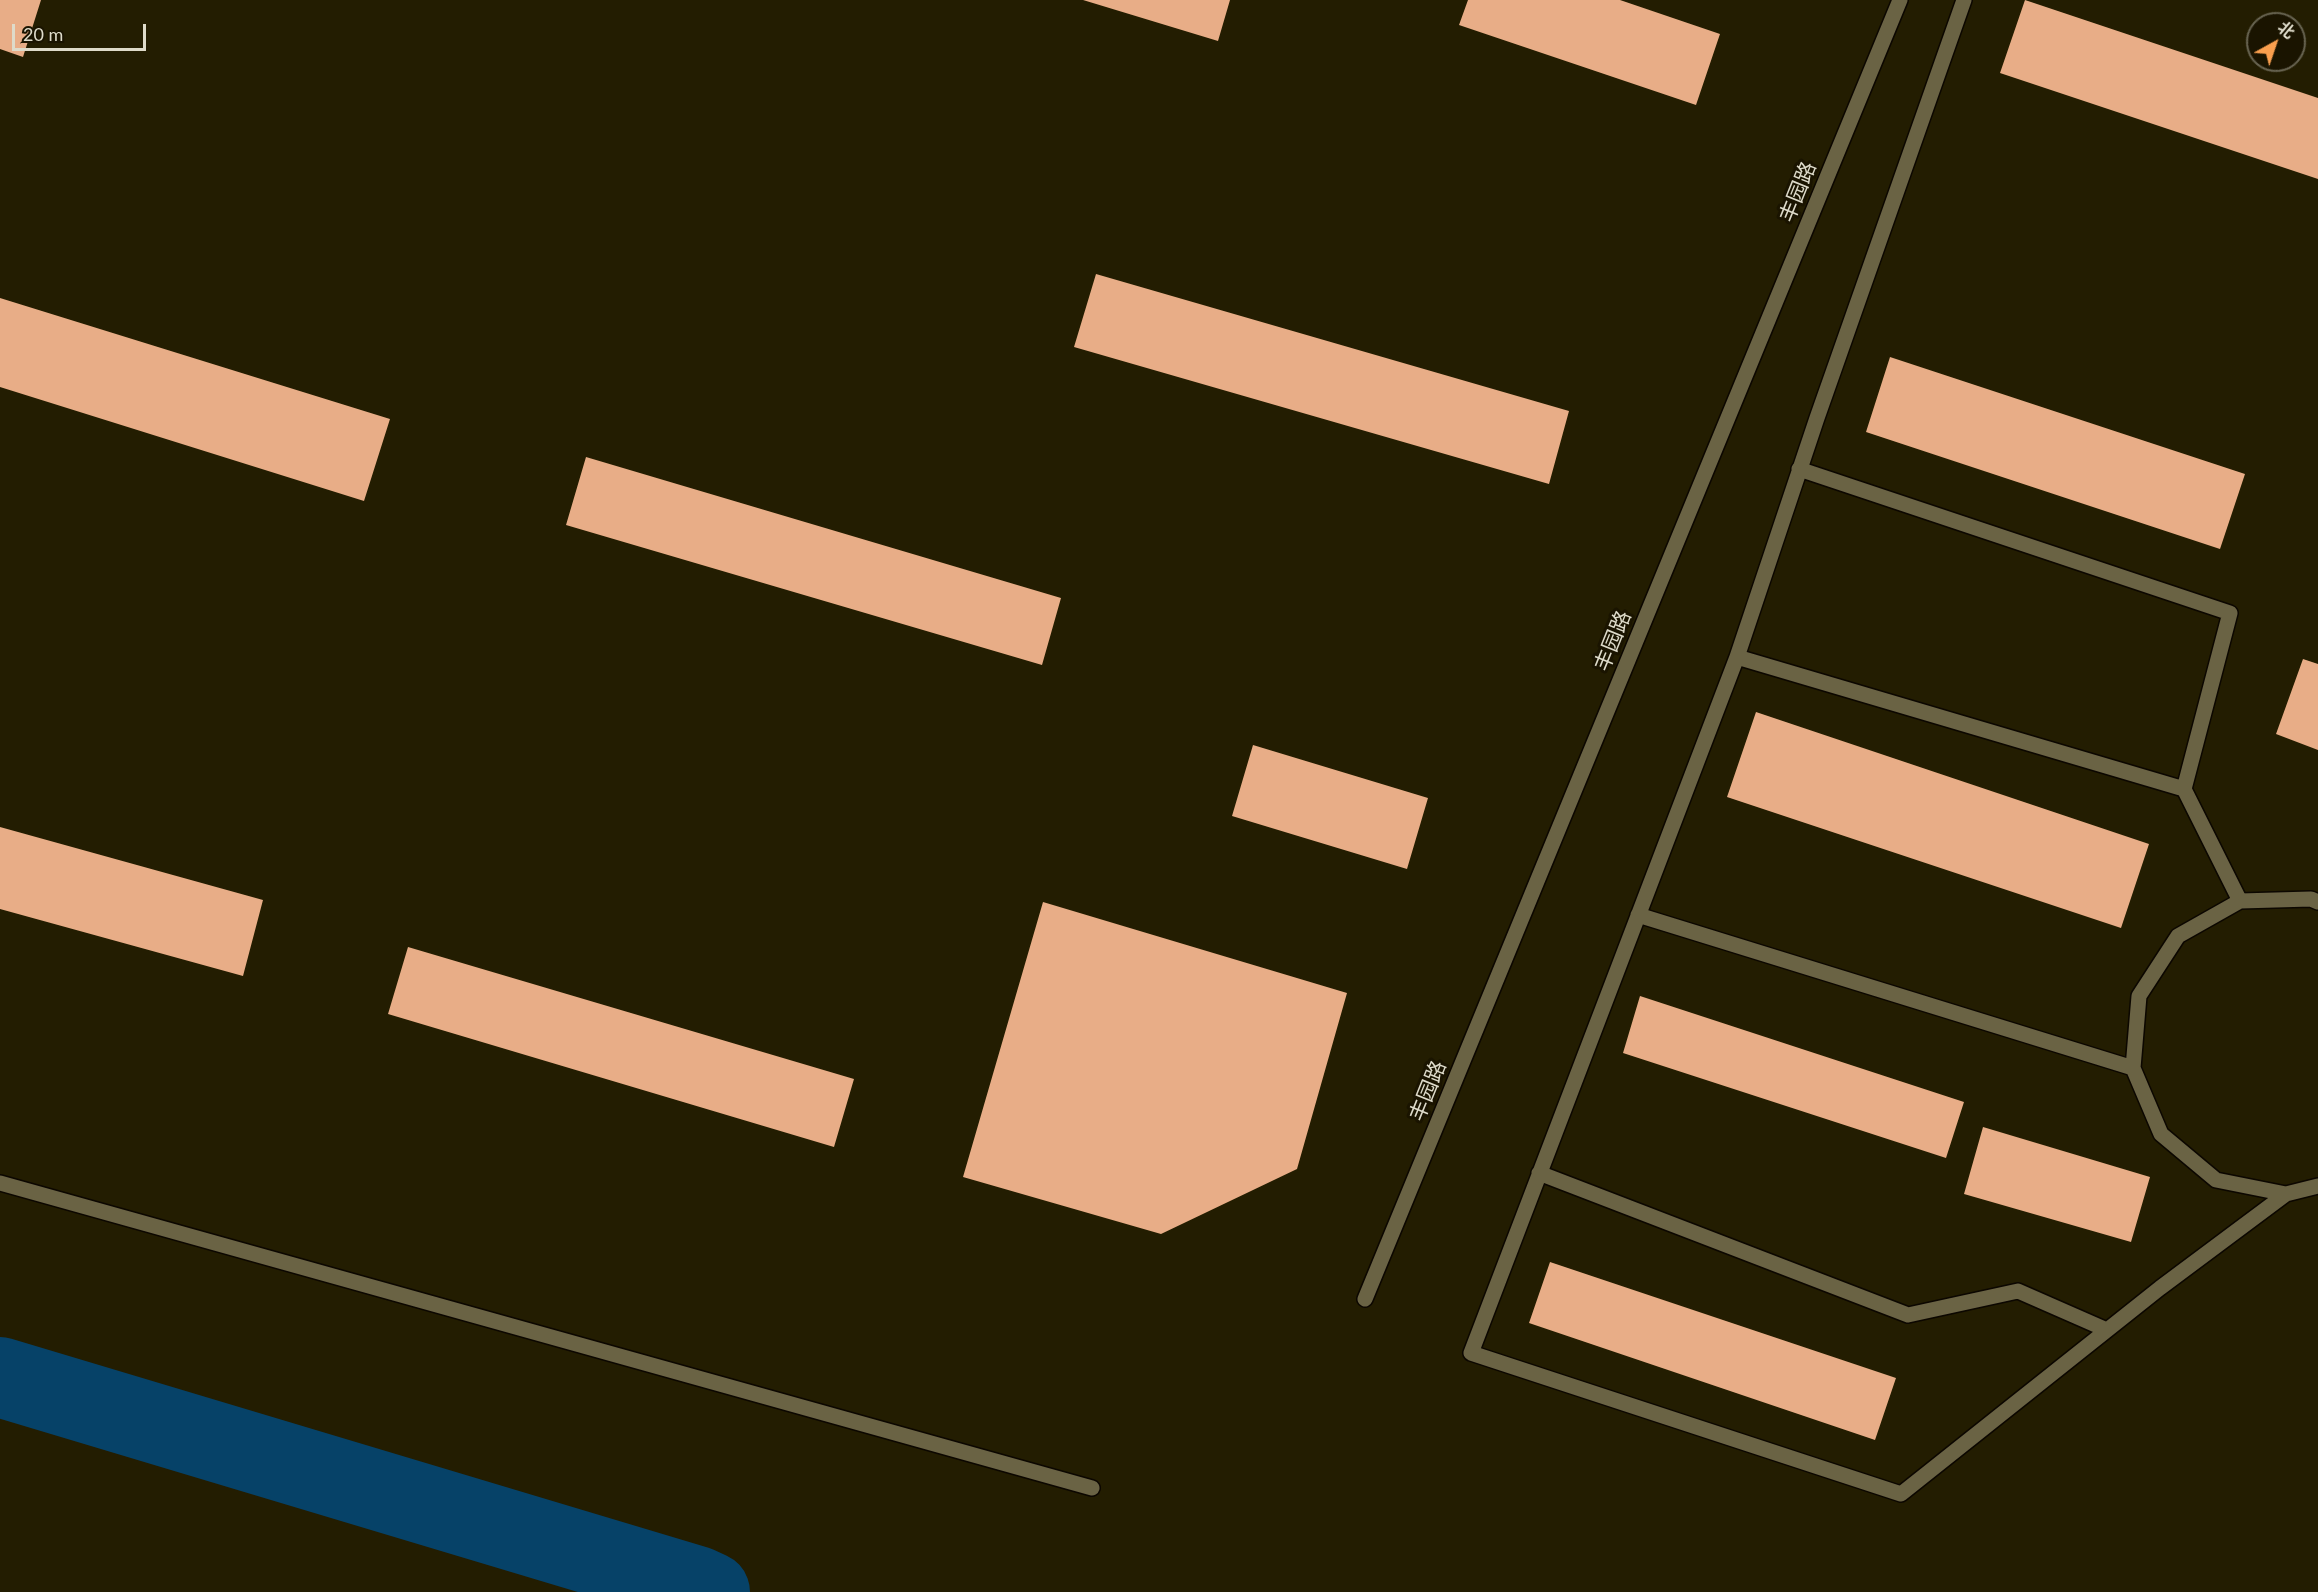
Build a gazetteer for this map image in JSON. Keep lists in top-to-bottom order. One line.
{"streets":{"street":["丰园路"]},"scale_bar":"20 m","north":"top right"}
